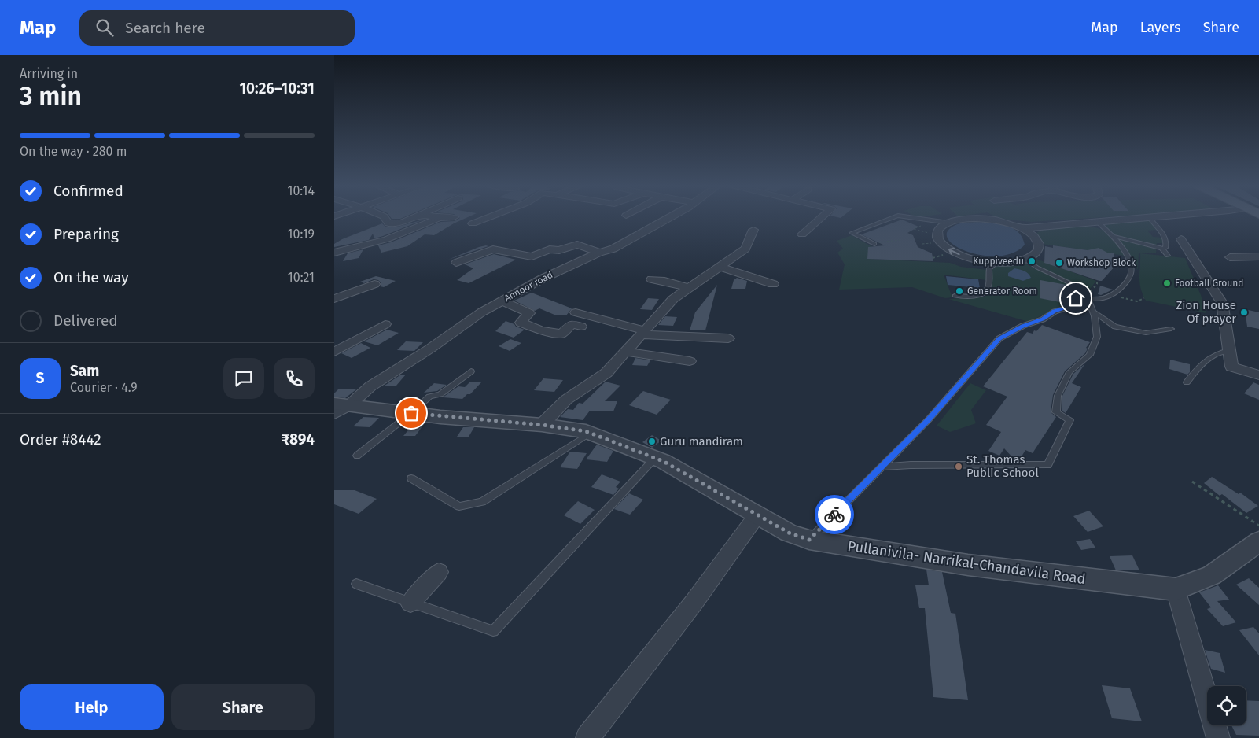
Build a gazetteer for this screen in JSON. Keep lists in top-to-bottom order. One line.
{"streets":{"street":["Annoor road","Pullanivila- Narrikal-Chandavila Road"]},"crossings":[["Annoor road","Pullanivila- Narrikal-Chandavila Road"]],"places":["Kuppiveedu","Workshop Block","Football Ground","Generator Room","Zion House Of prayer","Guru mandiram","St. Thomas Public School"],"page":{"header":"Map","search":"Search here","nav":["Map","Layers","Share"],"heading":["3 min","Arriving in","10:26–10:31"],"panel":["Sam","Courier · 4.9","Order #8442","₹894"],"bar":"On the way · 280 m","list":[["Confirmed","10:14"],["Preparing","10:19"],["On the way","10:21"],"Delivered"],"round":"S","buttons":["Help","Share"]}}
